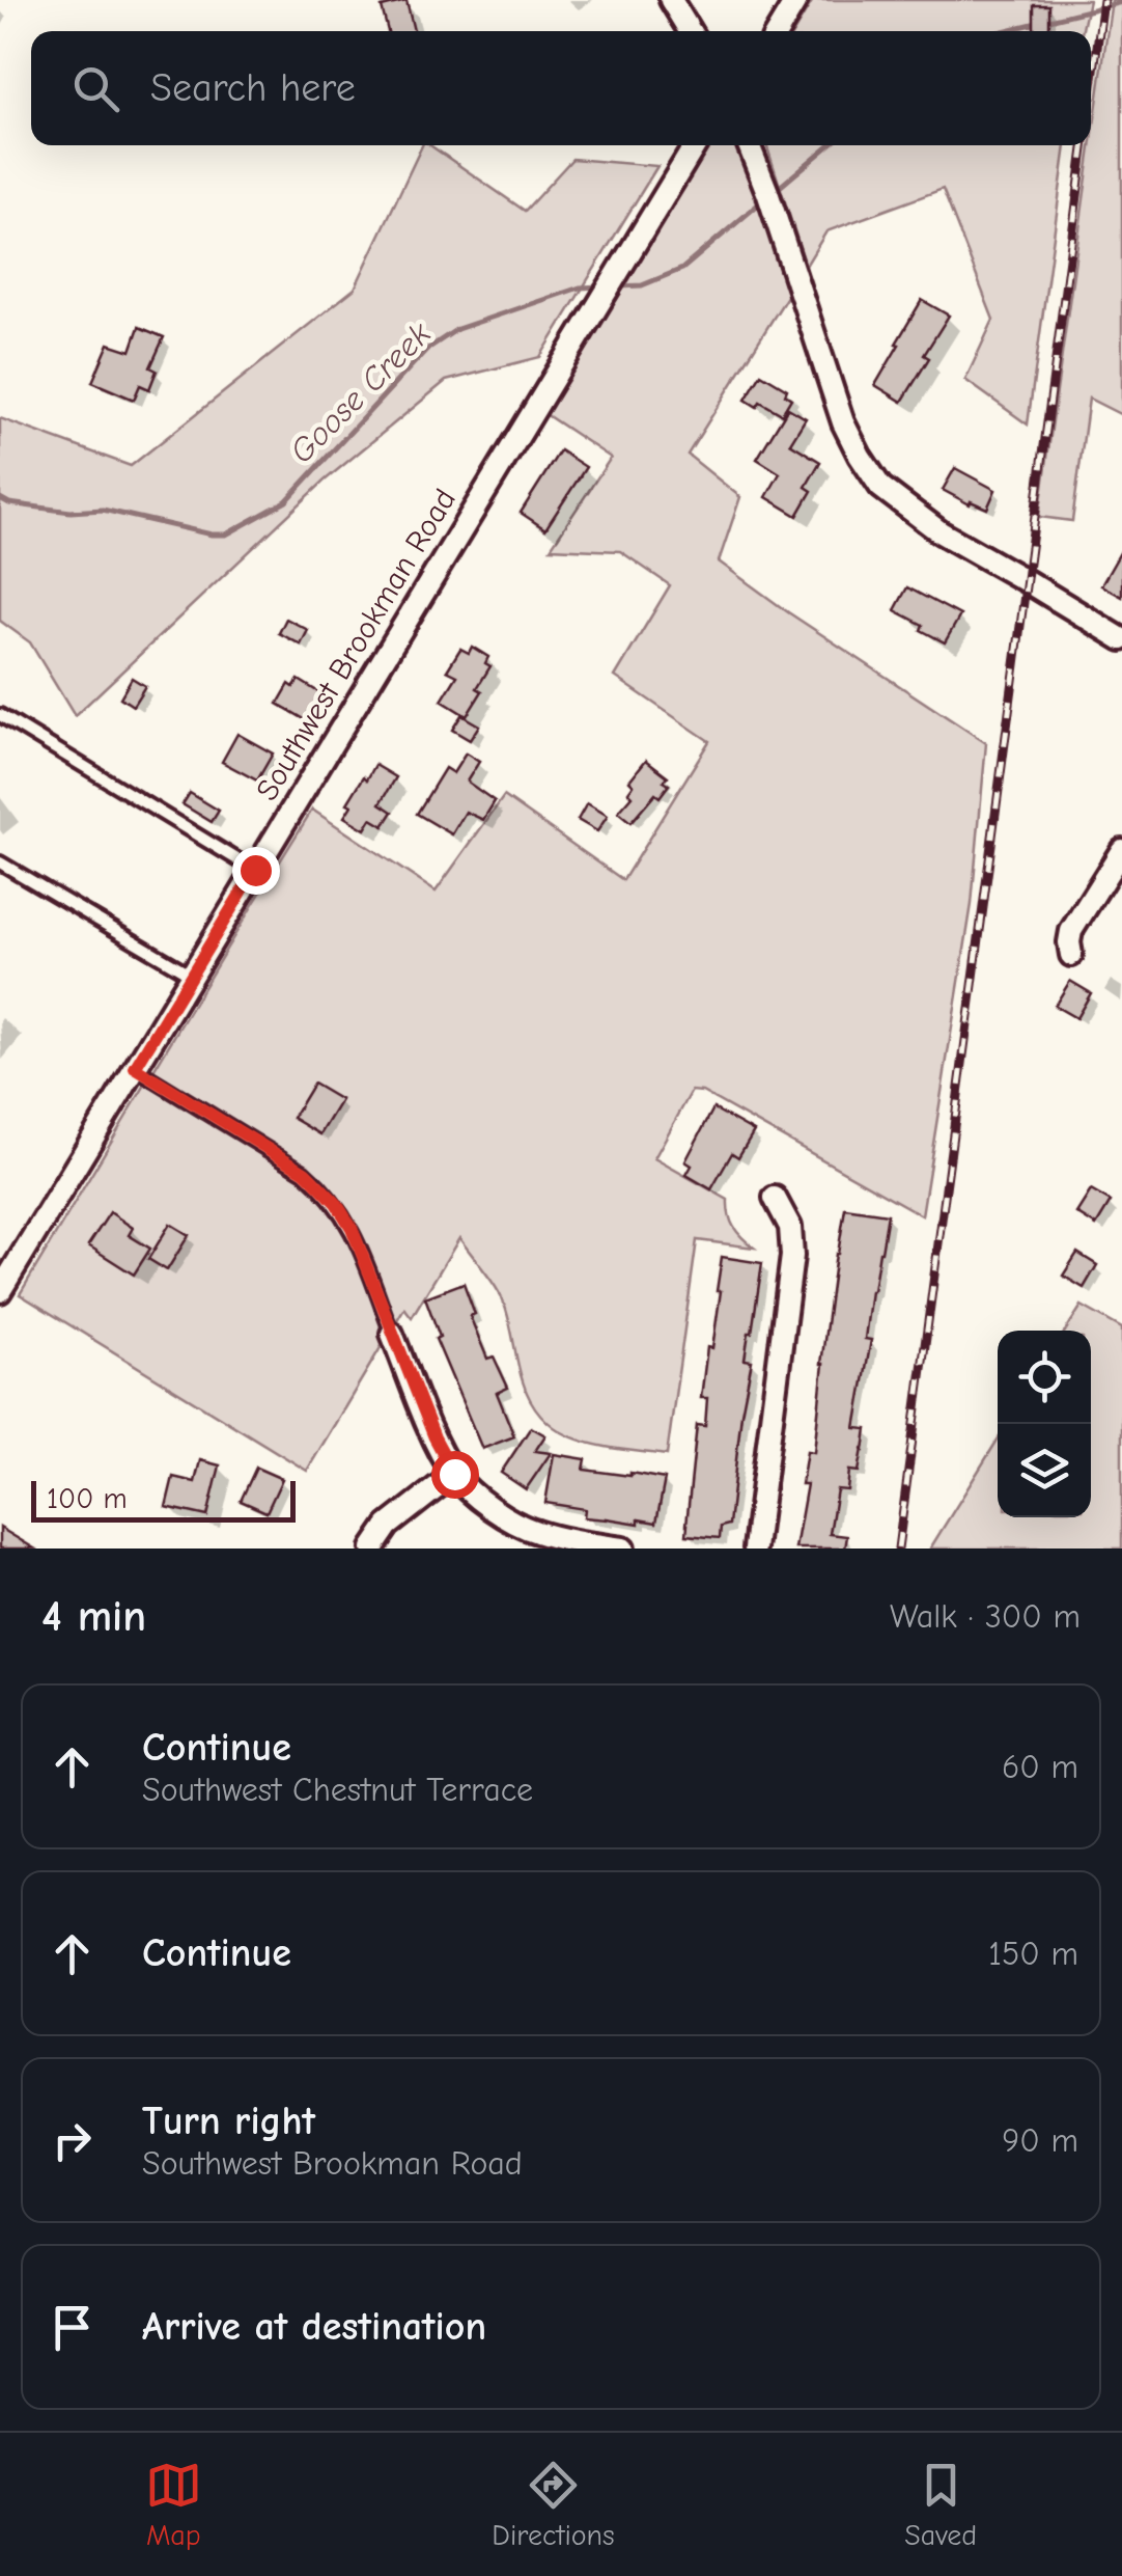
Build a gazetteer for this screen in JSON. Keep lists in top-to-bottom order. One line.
{"streets":{"street":["Southwest Brookman Road"]},"water":["Goose Creek"],"scale_bar":"100 m","page":{"search":"Search here","scale":"100 m","heading":["4 min","Walk · 300 m"],"list":[["Continue","Southwest Chestnut Terrace","60 m"],["Continue","150 m"],["Turn right","Southwest Brookman Road","90 m"],"Arrive at destination"],"nav":["Map","Directions","Saved"]}}
